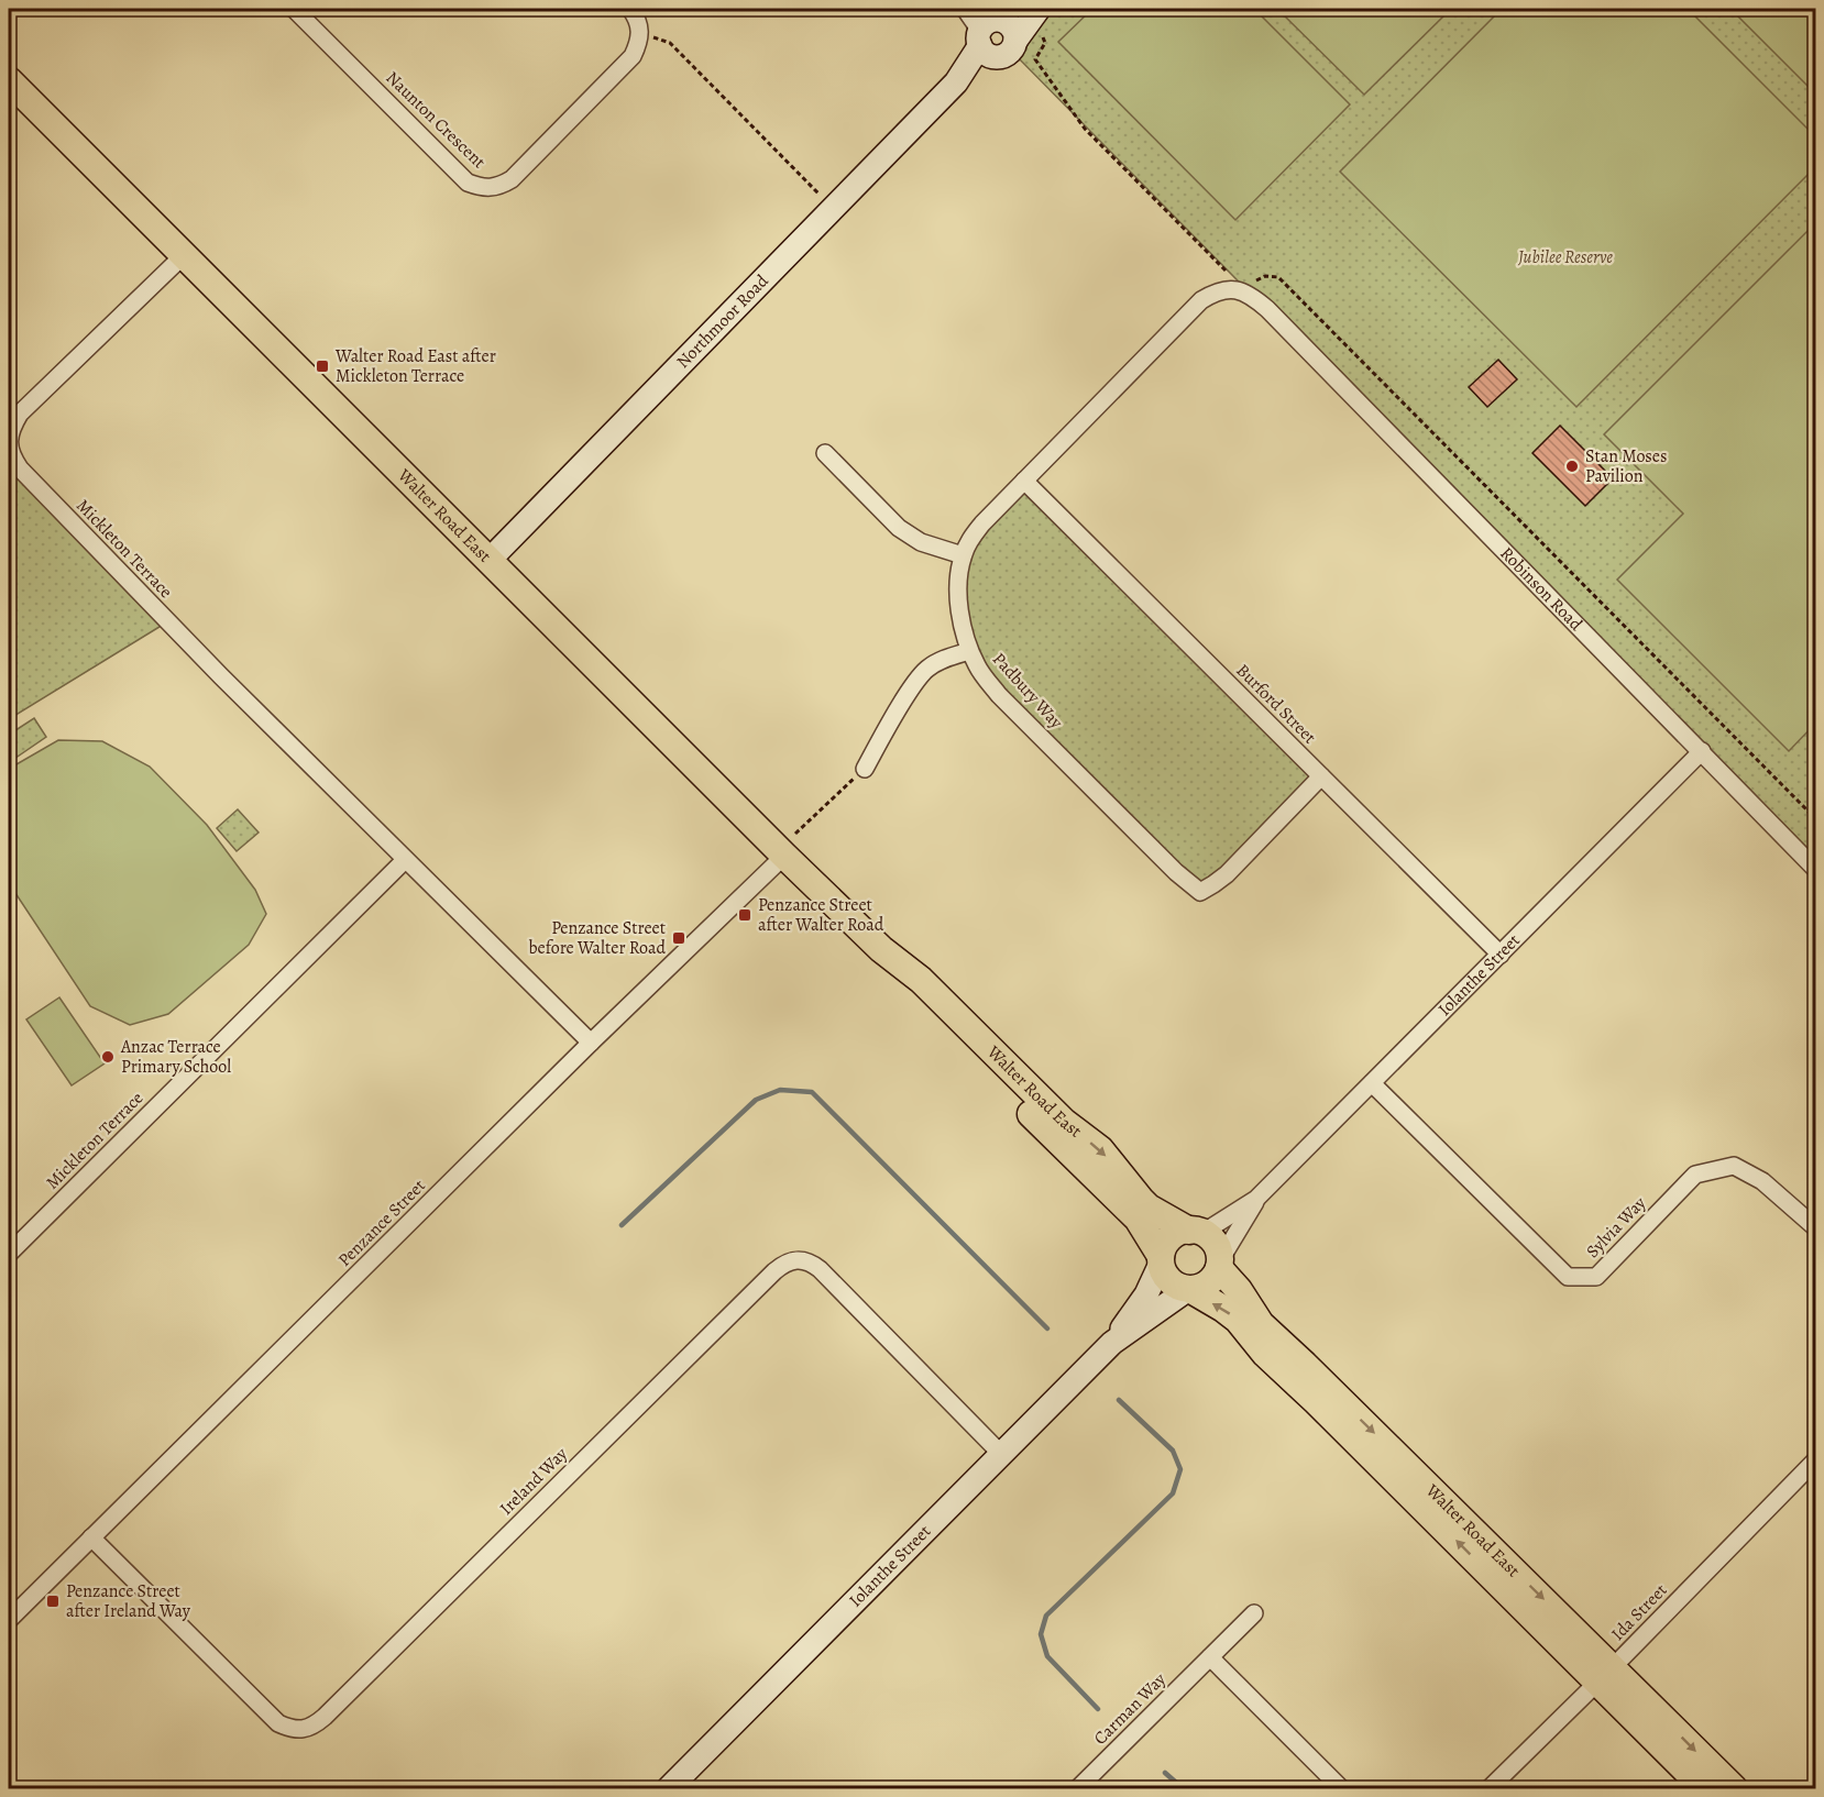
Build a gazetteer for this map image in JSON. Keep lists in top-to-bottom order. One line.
{"streets":{"main road":["Walter Road East"],"street":["Naunton Crescent","Northmoor Road","Mickleton Terrace","Robinson Road","Padbury Way","Burford Street","Iolanthe Street","Penzance Street","Sylvia Way","Ireland Way","Ida Street","Carman Way"]},"crossings":[["Northmoor Road","Walter Road East"],["Walter Road East","Mickleton Terrace"],["Walter Road East","Iolanthe Street"],["Walter Road East","Penzance Street"],["Walter Road East","Ida Street"],["Mickleton Terrace","Penzance Street"],["Robinson Road","Padbury Way"],["Robinson Road","Iolanthe Street"],["Padbury Way","Burford Street"],["Burford Street","Iolanthe Street"],["Iolanthe Street","Sylvia Way"],["Iolanthe Street","Ireland Way"],["Penzance Street","Ireland Way"]],"parks":["Jubilee Reserve"],"places":{"transit":["Walter Road East after Mickleton Terrace","Penzance Street after Walter Road","Penzance Street before Walter Road","Penzance Street after Ireland Way"],"other":["Stan Moses Pavilion","Anzac Terrace Primary School"]}}
